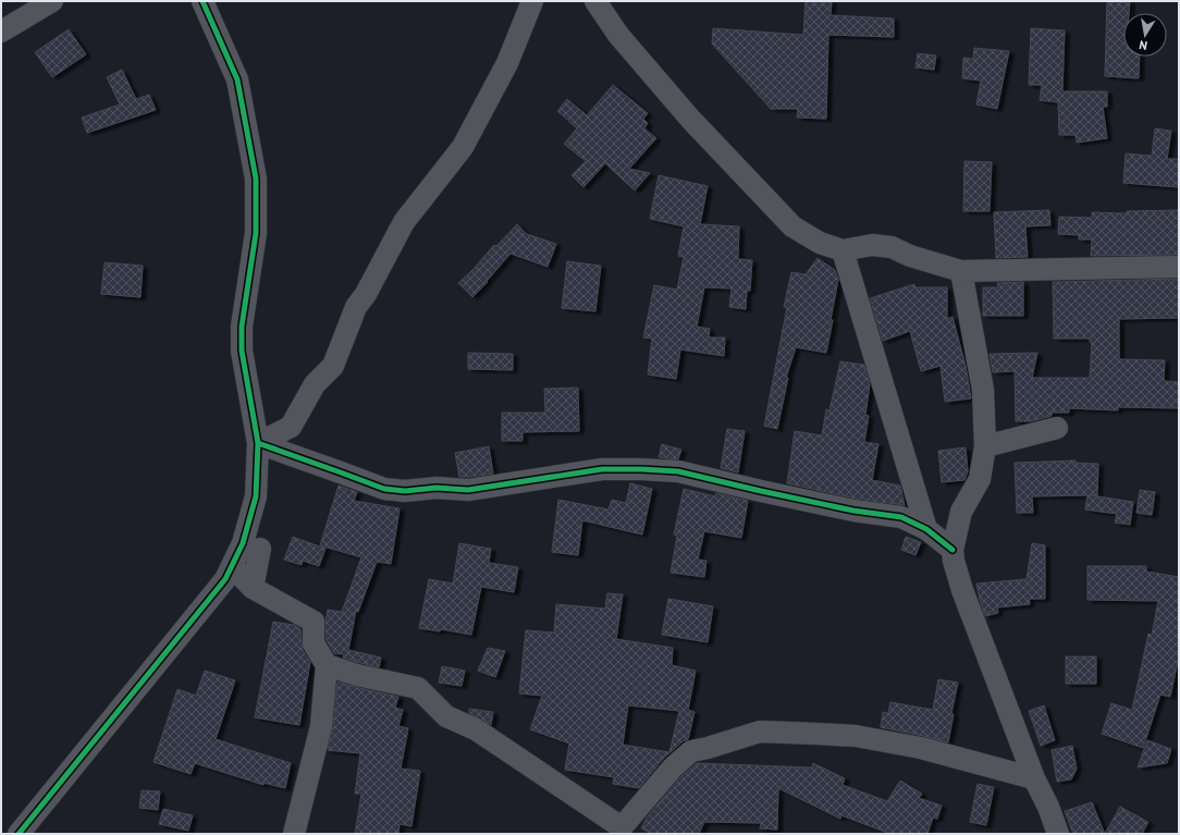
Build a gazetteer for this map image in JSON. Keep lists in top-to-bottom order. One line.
{"north":"bottom"}
